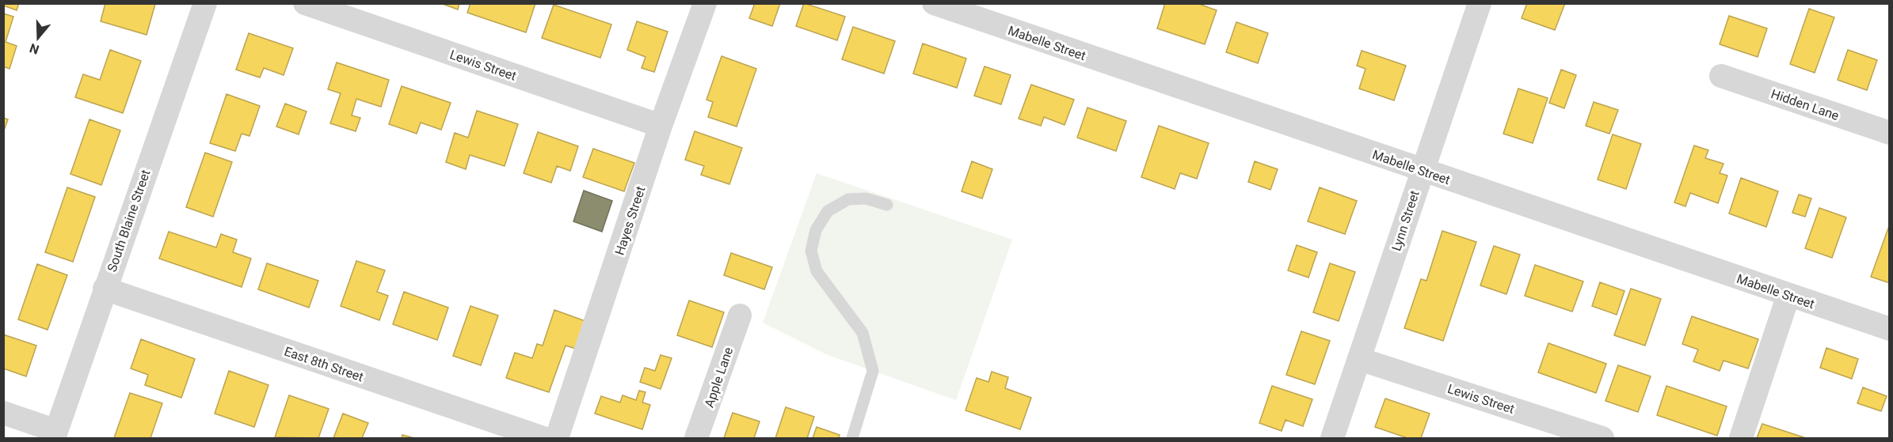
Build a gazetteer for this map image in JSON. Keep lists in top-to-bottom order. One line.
{"streets":{"street":["Mabelle Street","Lewis Street","Hidden Lane","South Blaine Street","Hayes Street","Lynn Street","East 8th Street","Apple Lane"]},"crossings":[["Mabelle Street","Lynn Street"],["Lewis Street","Hayes Street"],["Lewis Street","Lynn Street"],["South Blaine Street","East 8th Street"]],"north":"bottom"}
